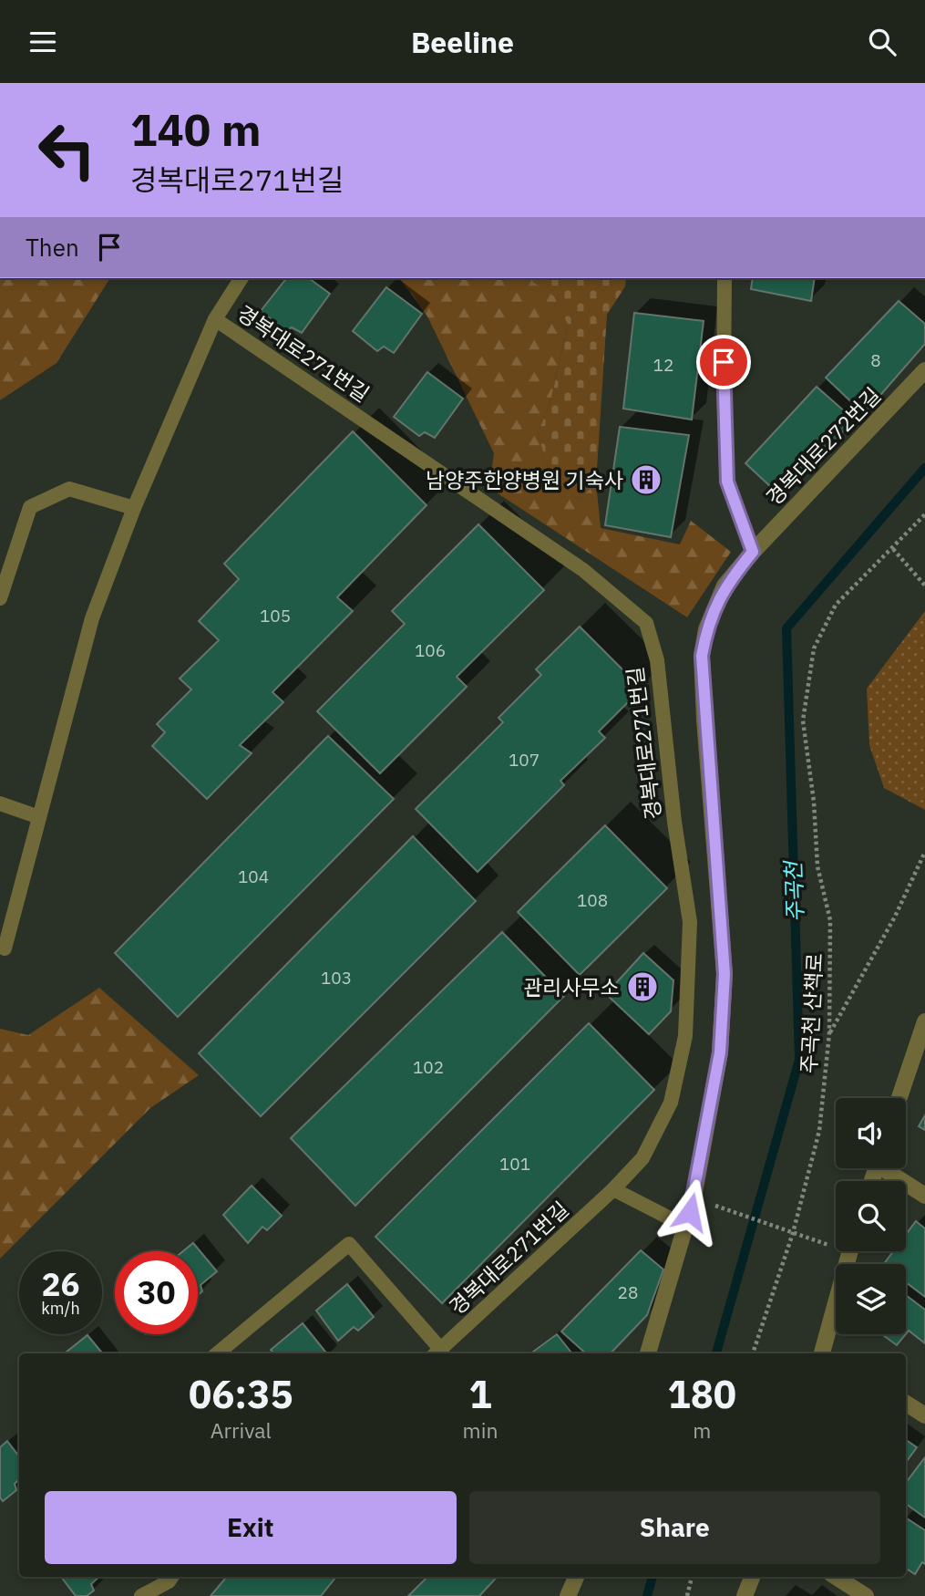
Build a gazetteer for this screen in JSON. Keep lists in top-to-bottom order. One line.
{"streets":{"street":["경복대로272번길"],"lane":["경복대로271번길"],"path":["주곡천 산책로"]},"water":["주곡천"],"places":{"building":["남양주한양병원 기숙사","관리사무소"]},"house_numbers":["8","12","105","106","107","104","108","103","102","101","28"],"page":{"header":"Beeline","turn":["140 m","경복대로271번길"],"then":"Then","speed":"26 km/h","limit":"30","eta":["06:35","Arrival","1","min","180","m"],"buttons":["Exit","Share"]}}
